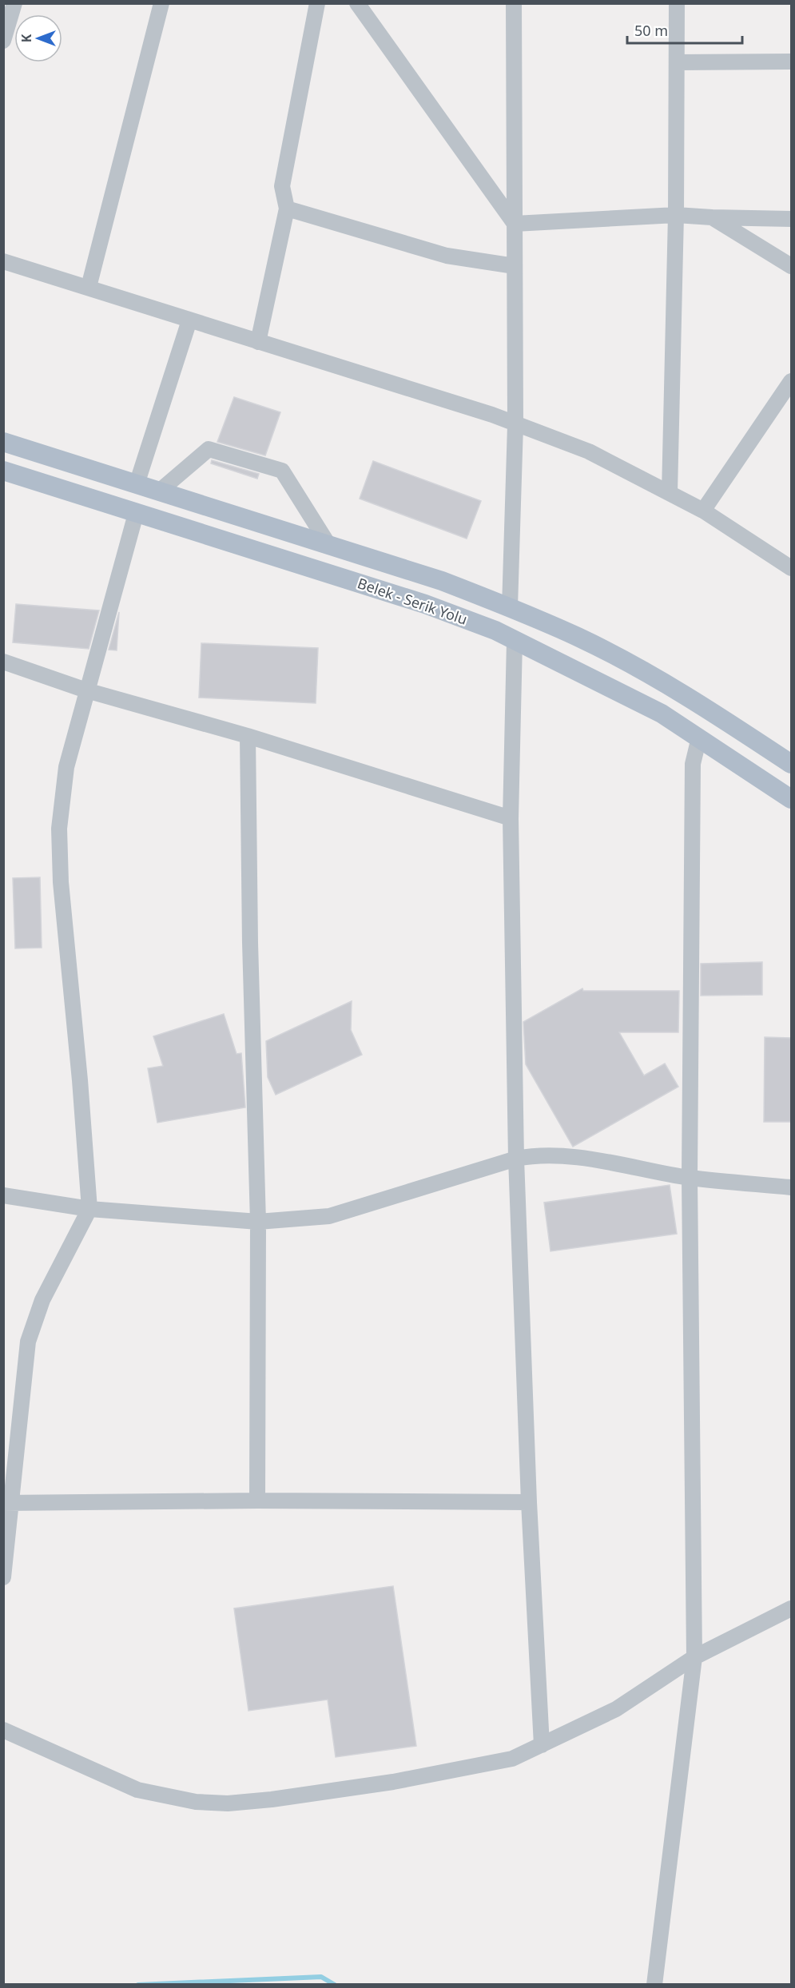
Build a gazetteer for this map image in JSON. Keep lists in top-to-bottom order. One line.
{"streets":{"main road":["Belek - Serik Yolu"]},"scale_bar":"50 m","north":"left"}
